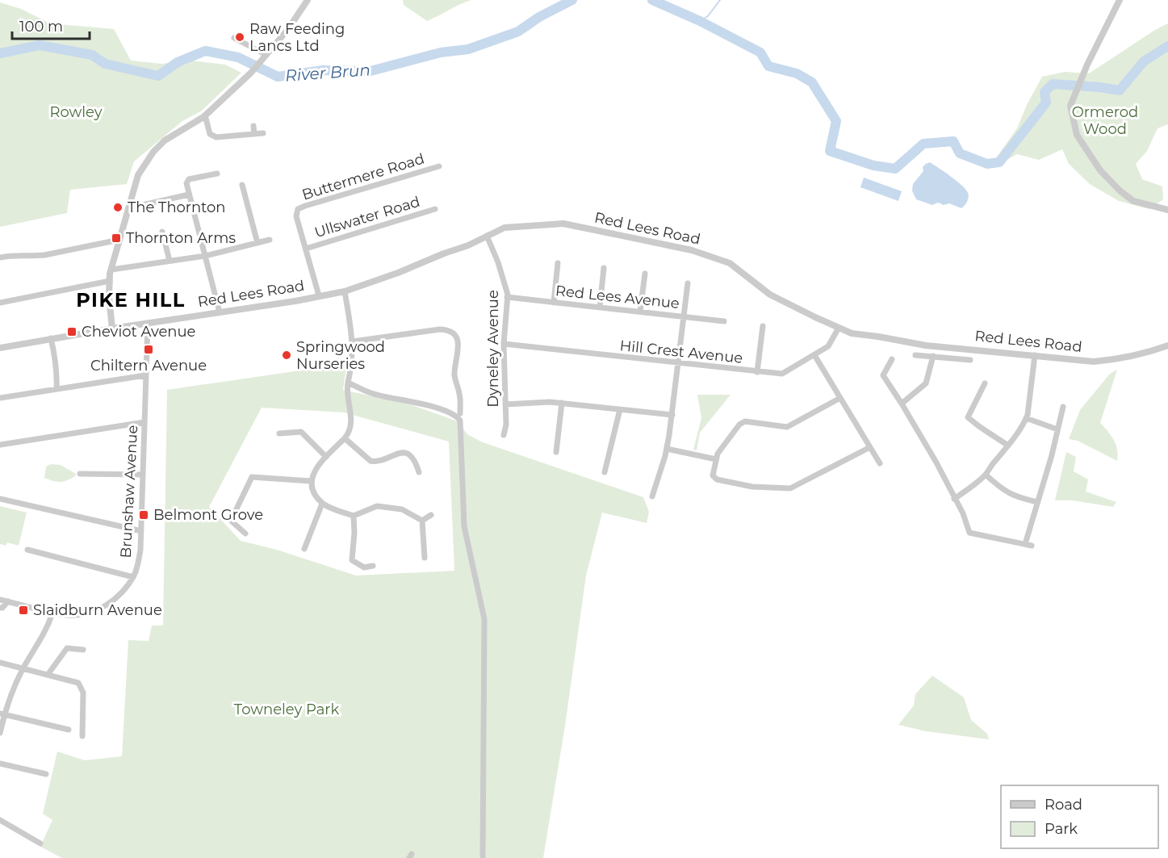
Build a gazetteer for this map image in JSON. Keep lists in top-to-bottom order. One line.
{"streets":{"street":["Buttermere Road","Ullswater Road","Red Lees Road","Red Lees Avenue","Dyneley Avenue","Hill Crest Avenue","Brunshaw Avenue"]},"crossings":[["Buttermere Road","Ullswater Road"],["Red Lees Road","Dyneley Avenue"],["Red Lees Road","Hill Crest Avenue"],["Red Lees Road","Brunshaw Avenue"],["Red Lees Avenue","Dyneley Avenue"],["Dyneley Avenue","Hill Crest Avenue"]],"districts":["PIKE HILL"],"water":["River Brun"],"parks":["Rowley","Ormerod Wood","Towneley Park"],"places":{"other":["Raw Feeding Lancs Ltd","The Thornton","Springwood Nurseries"],"transit":["Thornton Arms","Cheviot Avenue","Chiltern Avenue","Belmont Grove","Slaidburn Avenue"]},"legend":["Road","Park"],"scale_bar":"100 m"}
